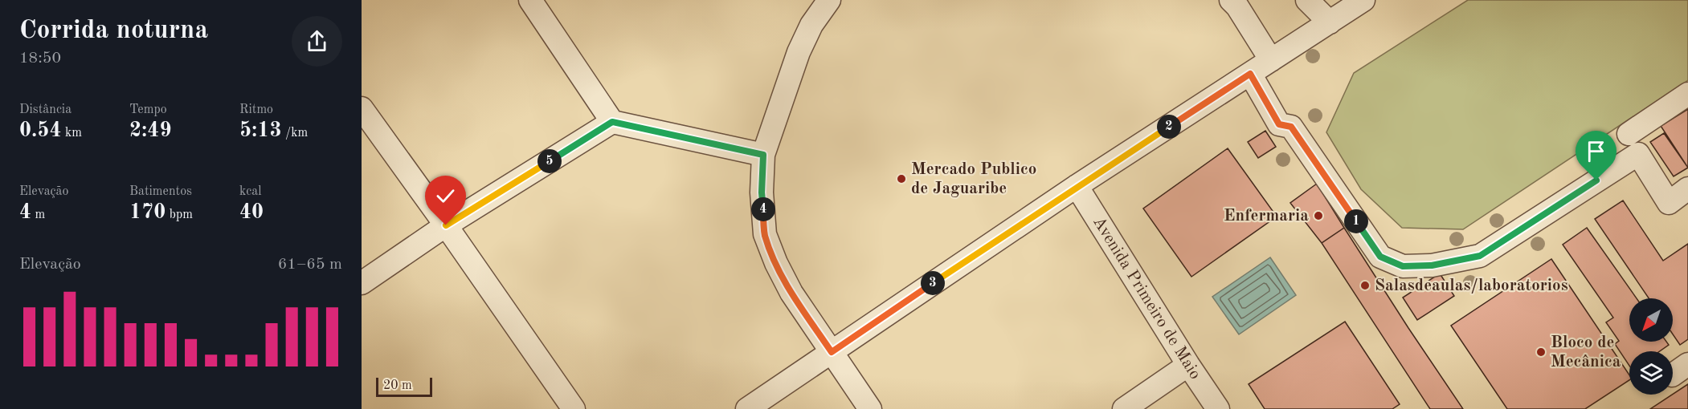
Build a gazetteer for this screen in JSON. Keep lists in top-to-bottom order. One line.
{"streets":{"street":["Avenida Primeiro de Maio"]},"places":["Mercado Publico de Jaguaribe","Enfermaria","Salasdeaulas/laboratorios","Bloco de Mecânica"],"scale_bar":"20 m","north":"bottom left","page":{"heading":["Corrida noturna","18:50"],"stats":[["Distância","0.54 km"],["Tempo","2:49"],["Ritmo","5:13 /km"],["Elevação","4 m"],["Batimentos","170 bpm"],["kcal","40"]],"pins":["2","5","4","1","3"],"chart":["Elevação","61–65 m"],"scale":"20 m"}}
